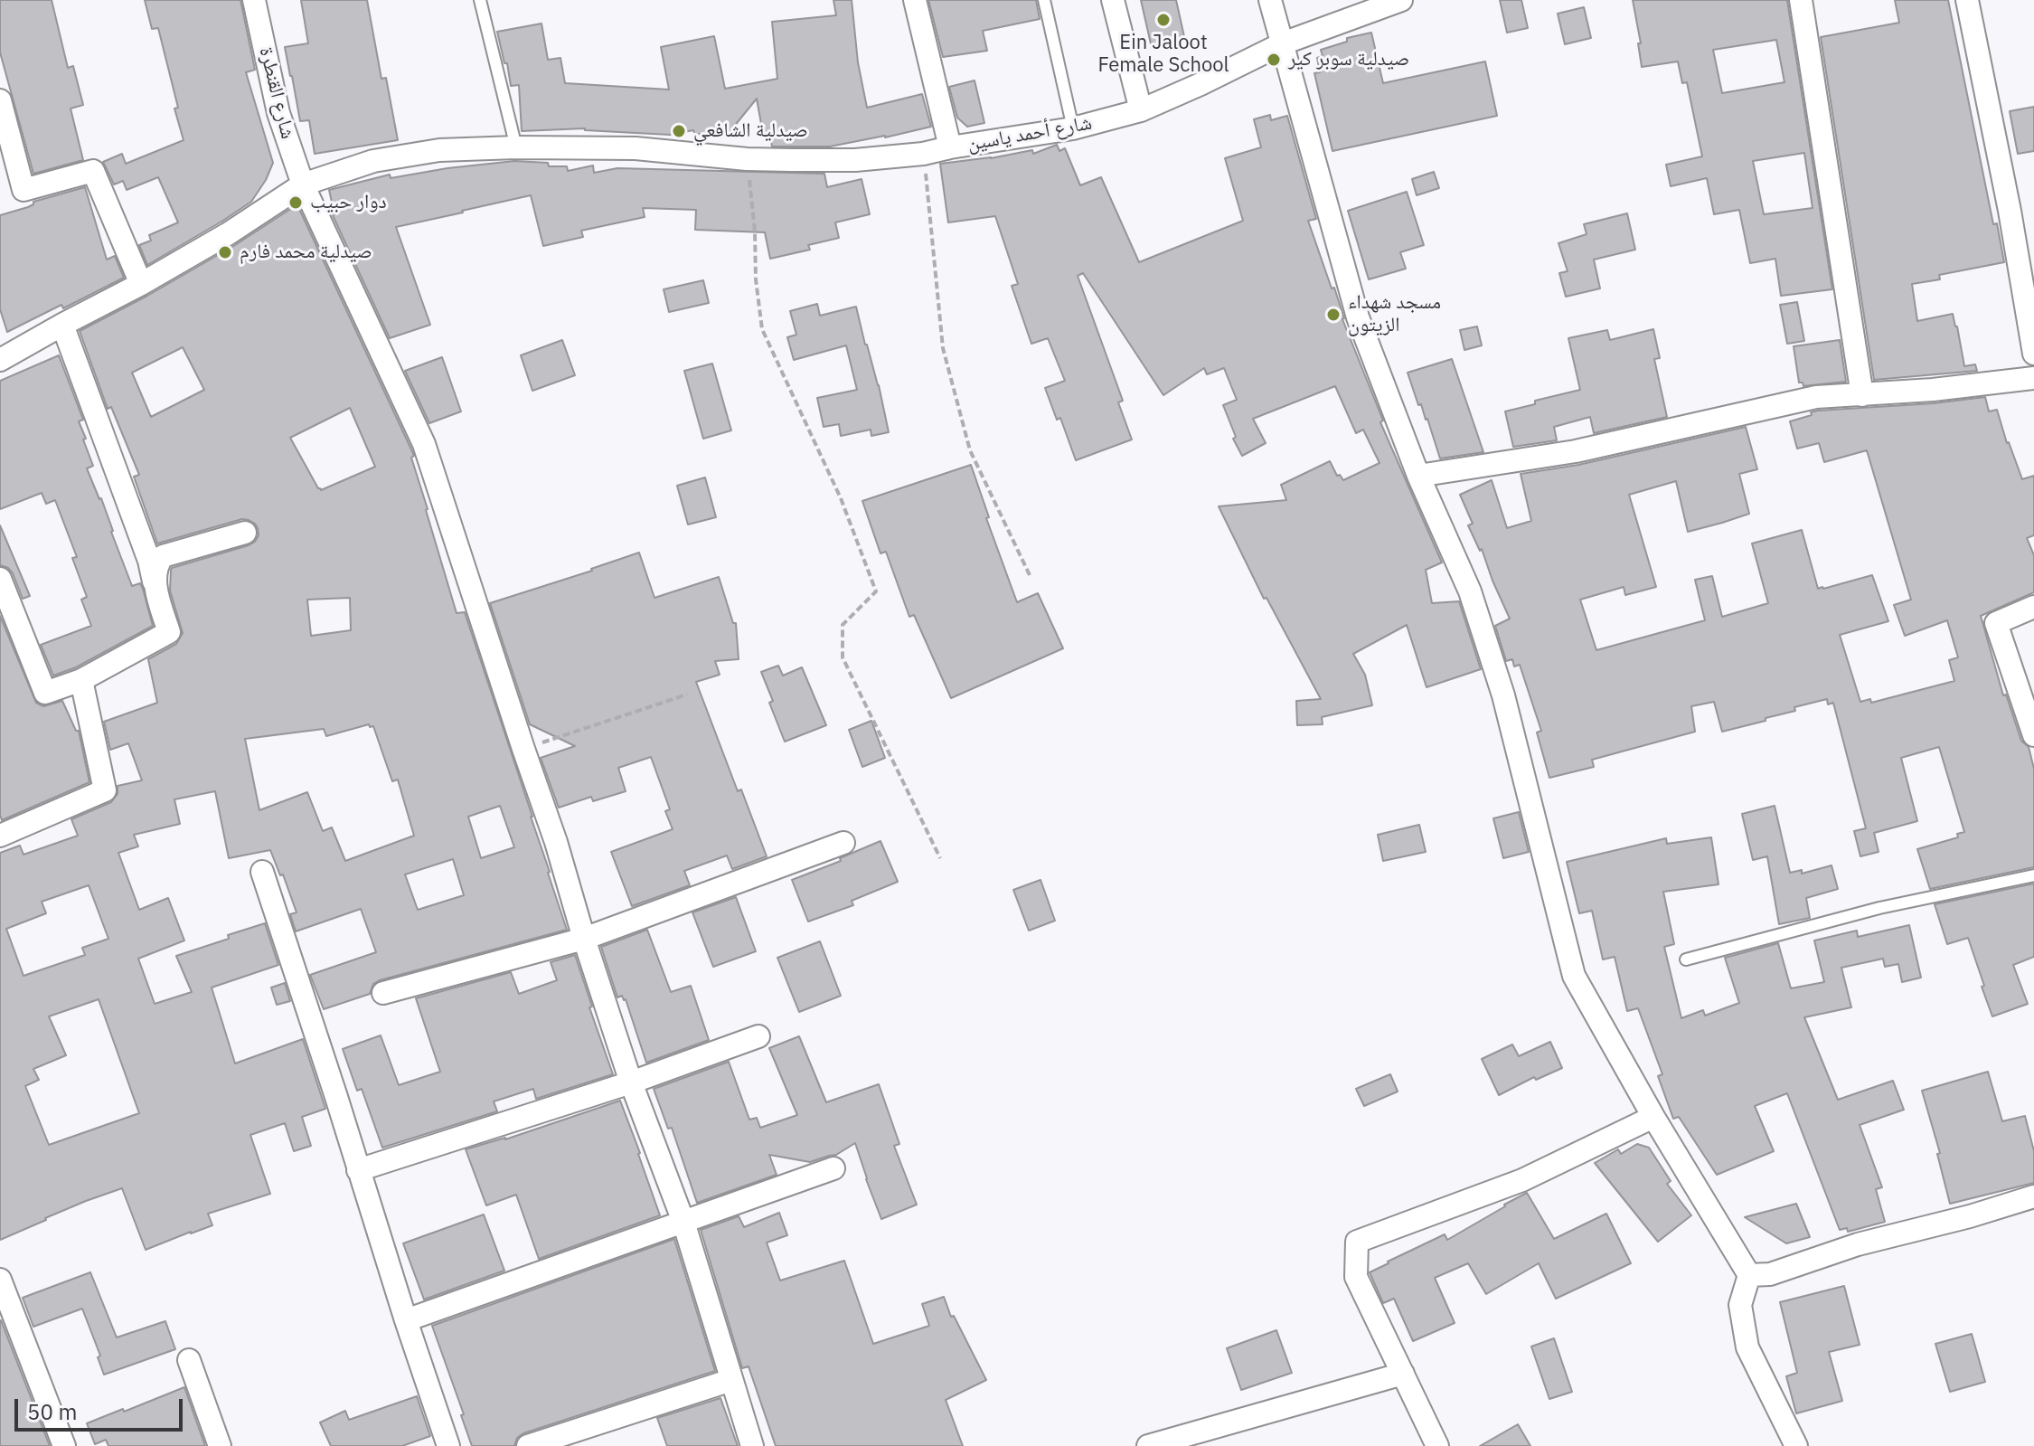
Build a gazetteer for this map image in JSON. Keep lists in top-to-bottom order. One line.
{"streets":{"street":["شارع القنطرة","شارع أحمد ياسين"]},"crossings":[["شارع القنطرة","شارع أحمد ياسين"]],"places":["Ein Jaloot Female School","صيدلية سوبر كير","صيدلية الشافعي","دوار حبيب","صيدلية محمد فارم","مسجد شهداء الزيتون"],"scale_bar":"50 m"}
